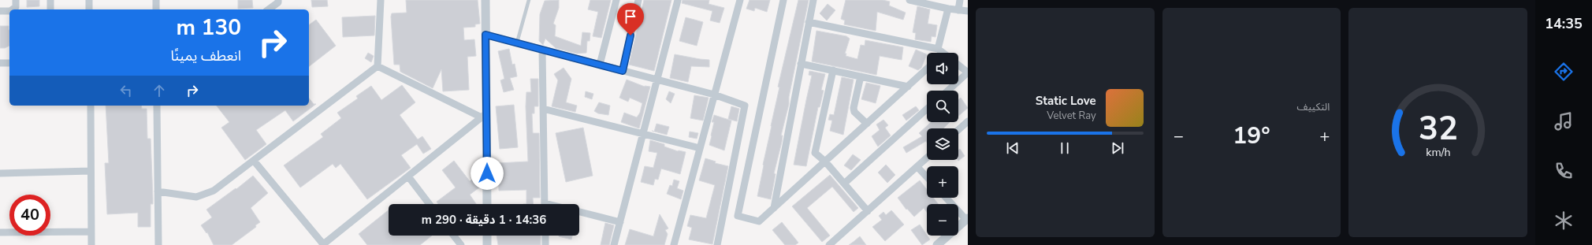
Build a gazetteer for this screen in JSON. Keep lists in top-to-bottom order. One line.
{"page":{"tabs":"14:35","tile":"التكييف","turn":["130 m","انعطف يمينًا"],"map_buttons":["+","−"],"song":["Static Love","Velvet Ray"],"heat":["−","19°","+"],"limit":"40","trip":"14:36 · 1 دقيقة · 290 m","gauge":["32","km/h"]}}
